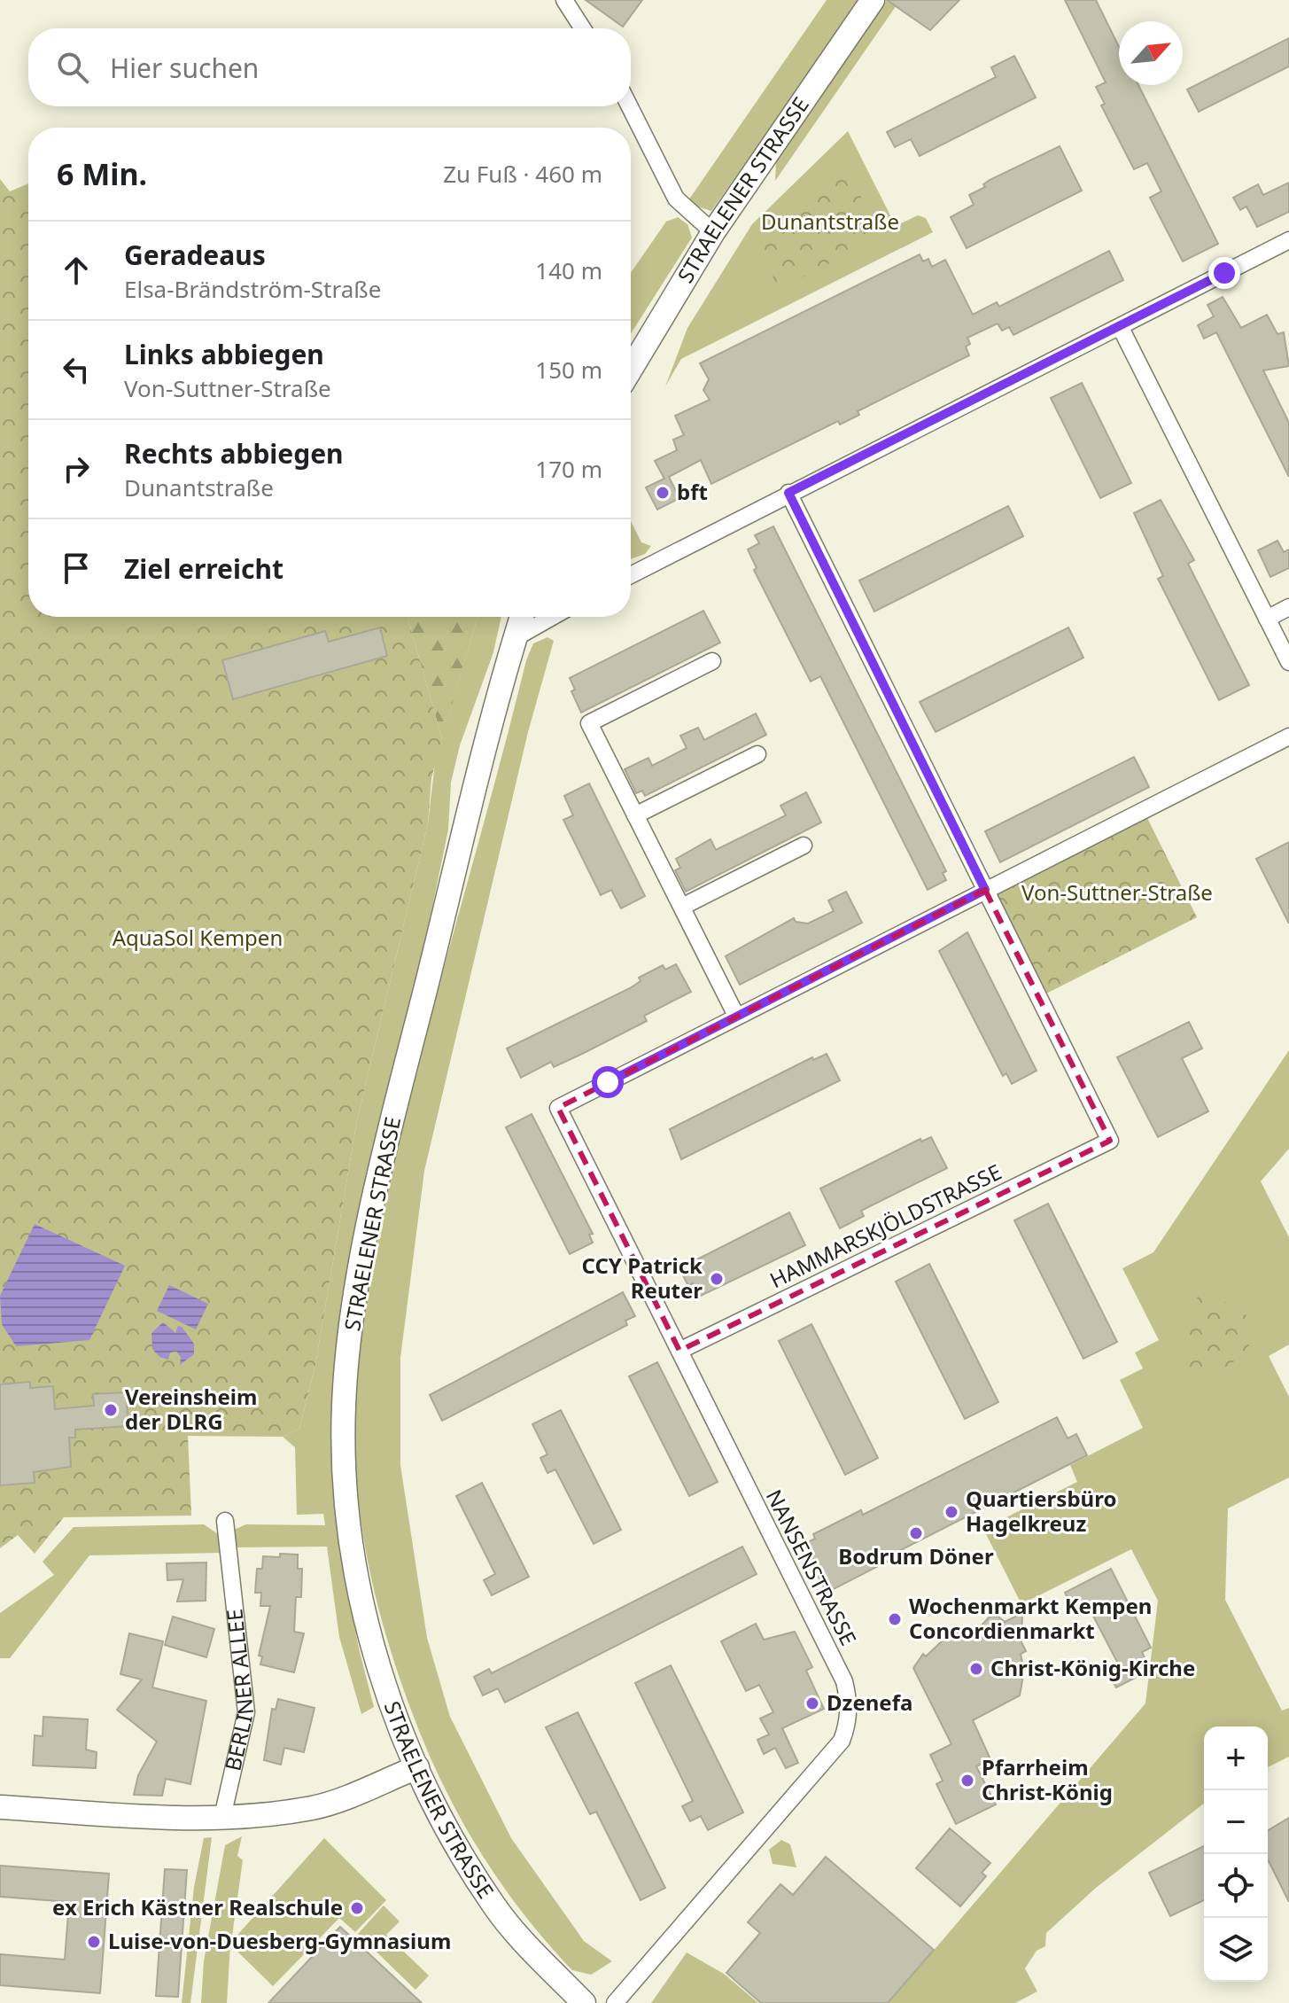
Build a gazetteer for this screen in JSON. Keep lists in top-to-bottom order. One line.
{"streets":{"street":["STRAELENER STRASSE","HAMMARSKJÖLDSTRASSE","NANSENSTRASSE","BERLINER ALLEE"]},"crossings":[["HAMMARSKJÖLDSTRASSE","NANSENSTRASSE"]],"parks":["Dunantstraße","Von-Suttner-Straße","AquaSol Kempen"],"places":["bft","CCY Patrick Reuter","Vereinsheim der DLRG","Quartiersbüro Hagelkreuz","Bodrum Döner","Wochenmarkt Kempen Concordienmarkt","Christ-König-Kirche","Dzenefa","Pfarrheim Christ-König","ex Erich Kästner Realschule","Luise-von-Duesberg-Gymnasium"],"north":"top right","page":{"search":"Hier suchen","heading":["6 Min.","Zu Fuß · 460 m"],"list":[["Geradeaus","Elsa-Brändström-Straße","140 m"],["Links abbiegen","Von-Suttner-Straße","150 m"],["Rechts abbiegen","Dunantstraße","170 m"],"Ziel erreicht"],"map_buttons":["+","−"]}}
